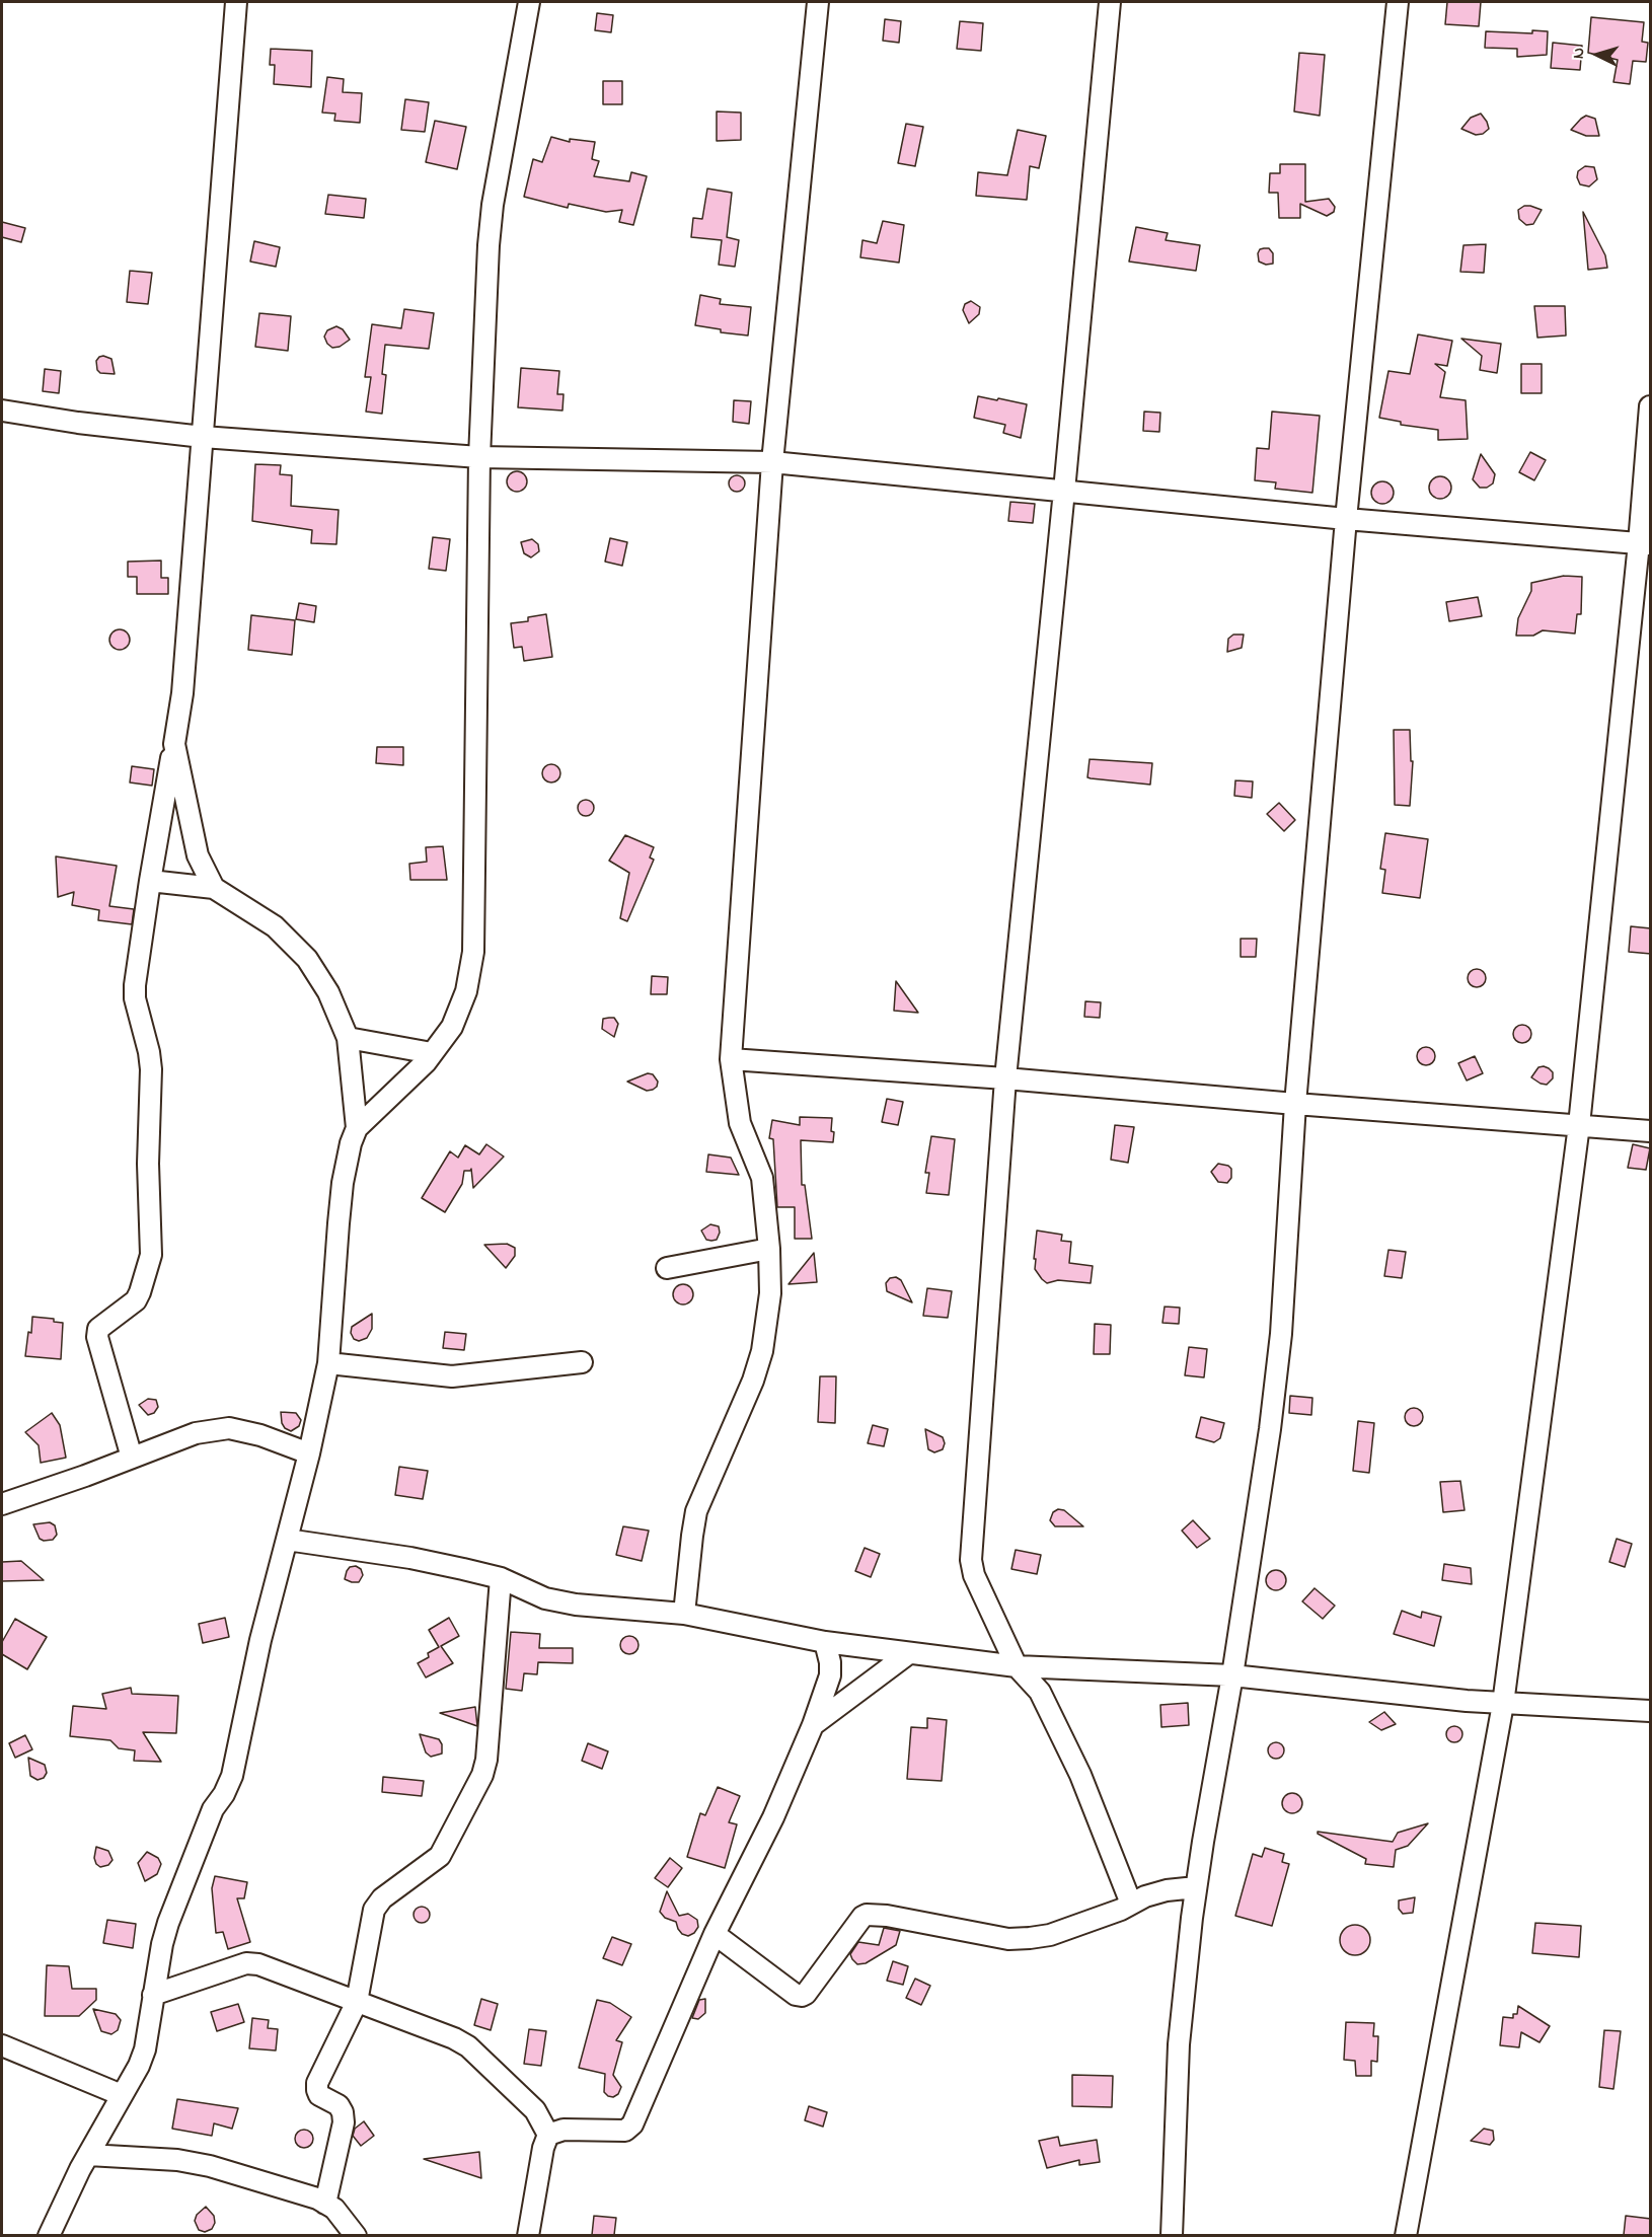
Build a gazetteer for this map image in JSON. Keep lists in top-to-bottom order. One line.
{"north":"left"}
